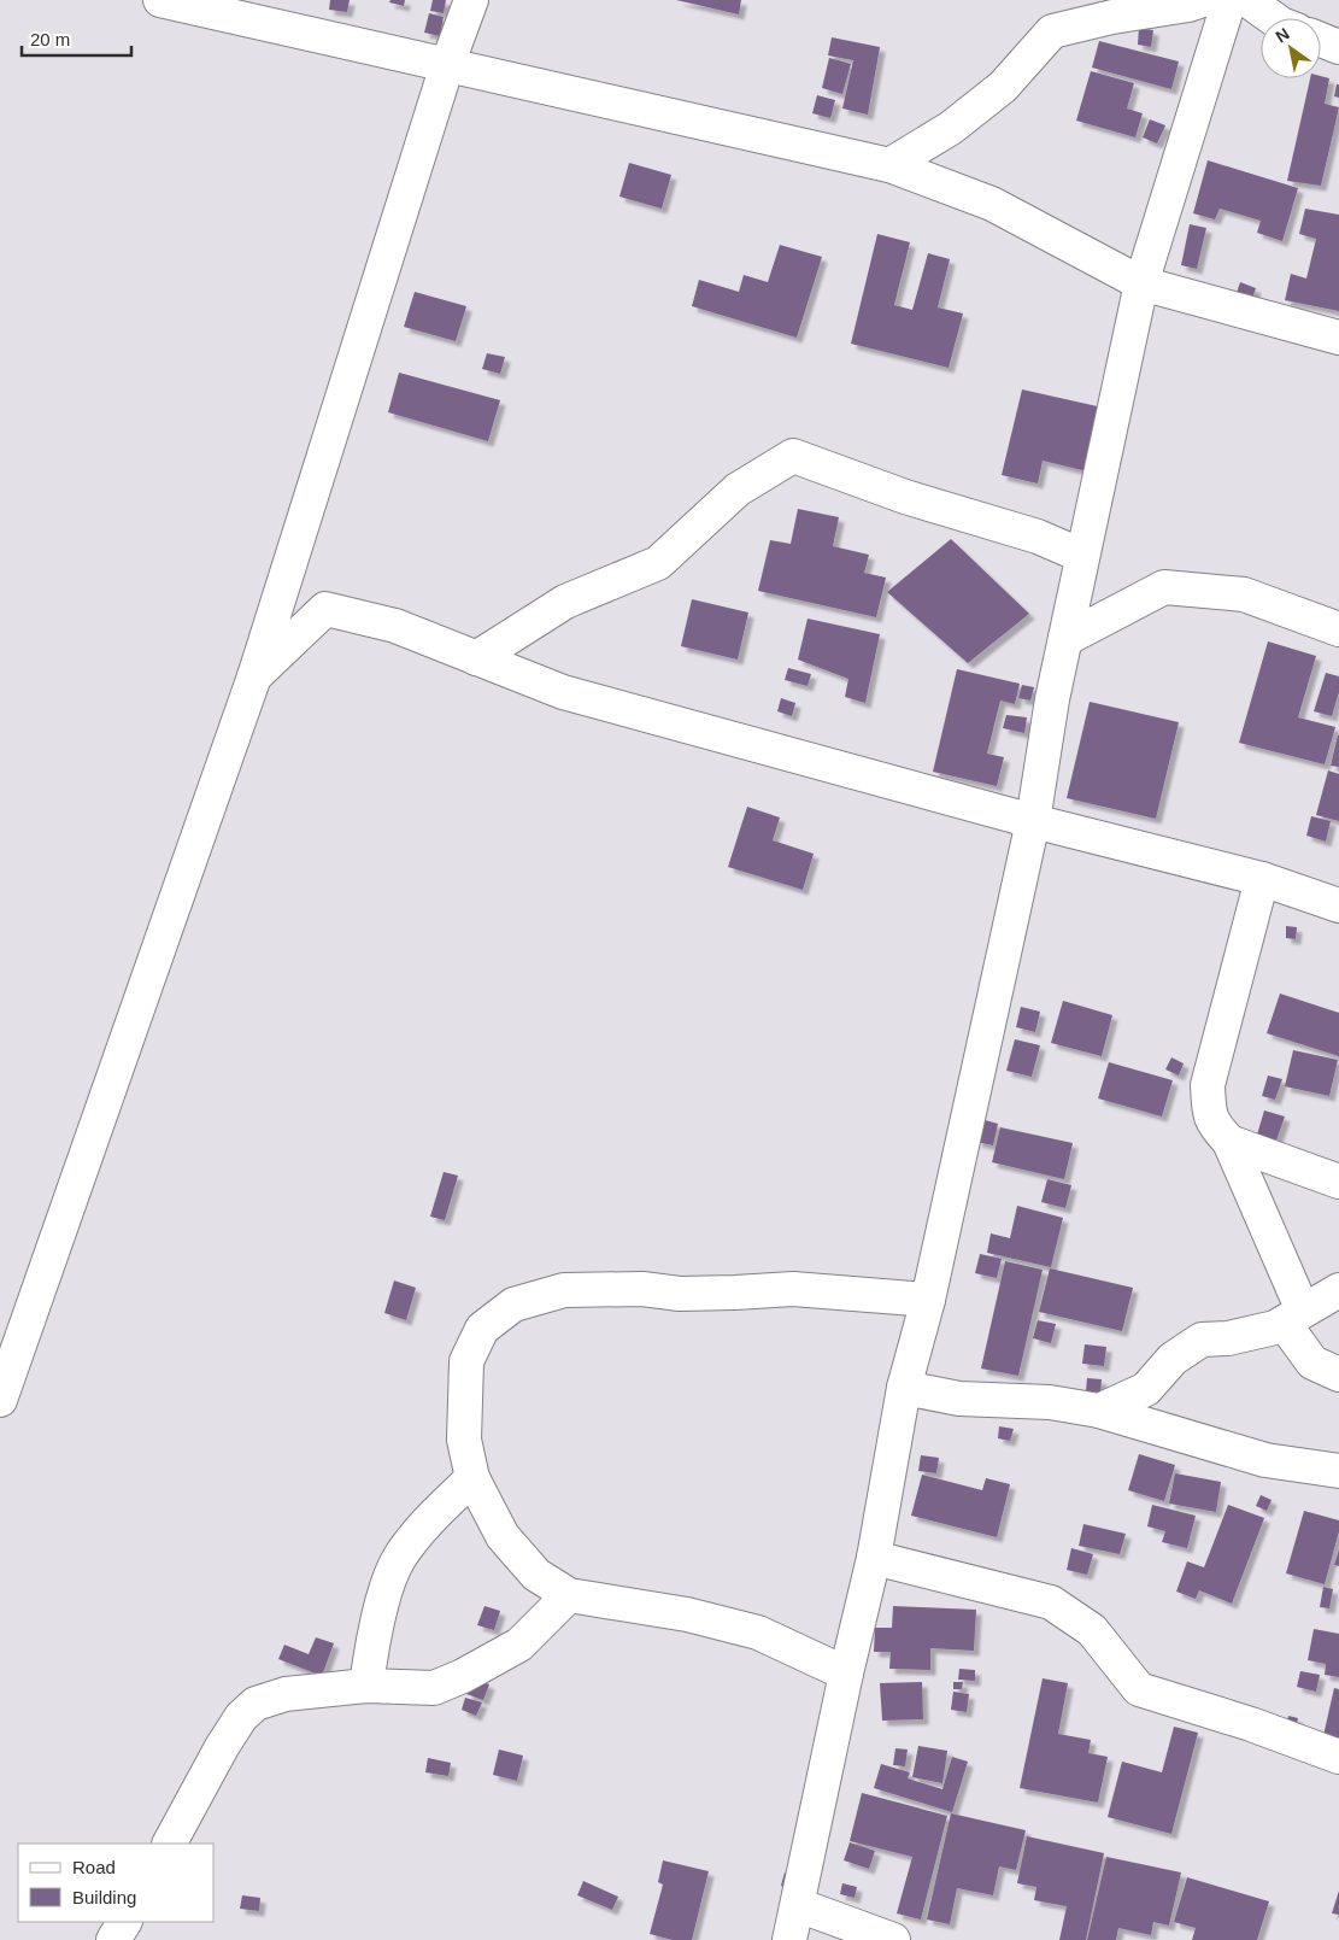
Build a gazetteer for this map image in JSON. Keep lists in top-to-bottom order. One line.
{"legend":["Road","Building"],"scale_bar":"20 m","north":"top left"}
